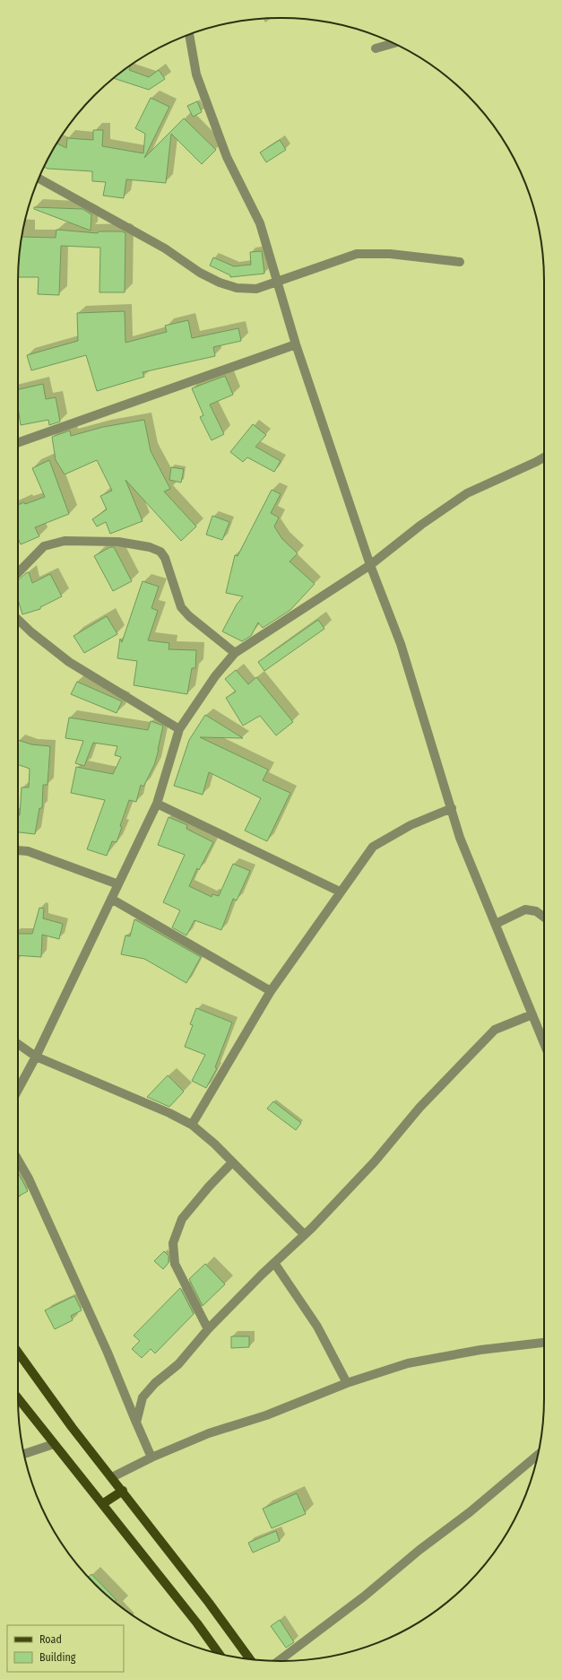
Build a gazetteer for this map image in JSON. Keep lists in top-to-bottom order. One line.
{"legend":["Road","Building"]}
